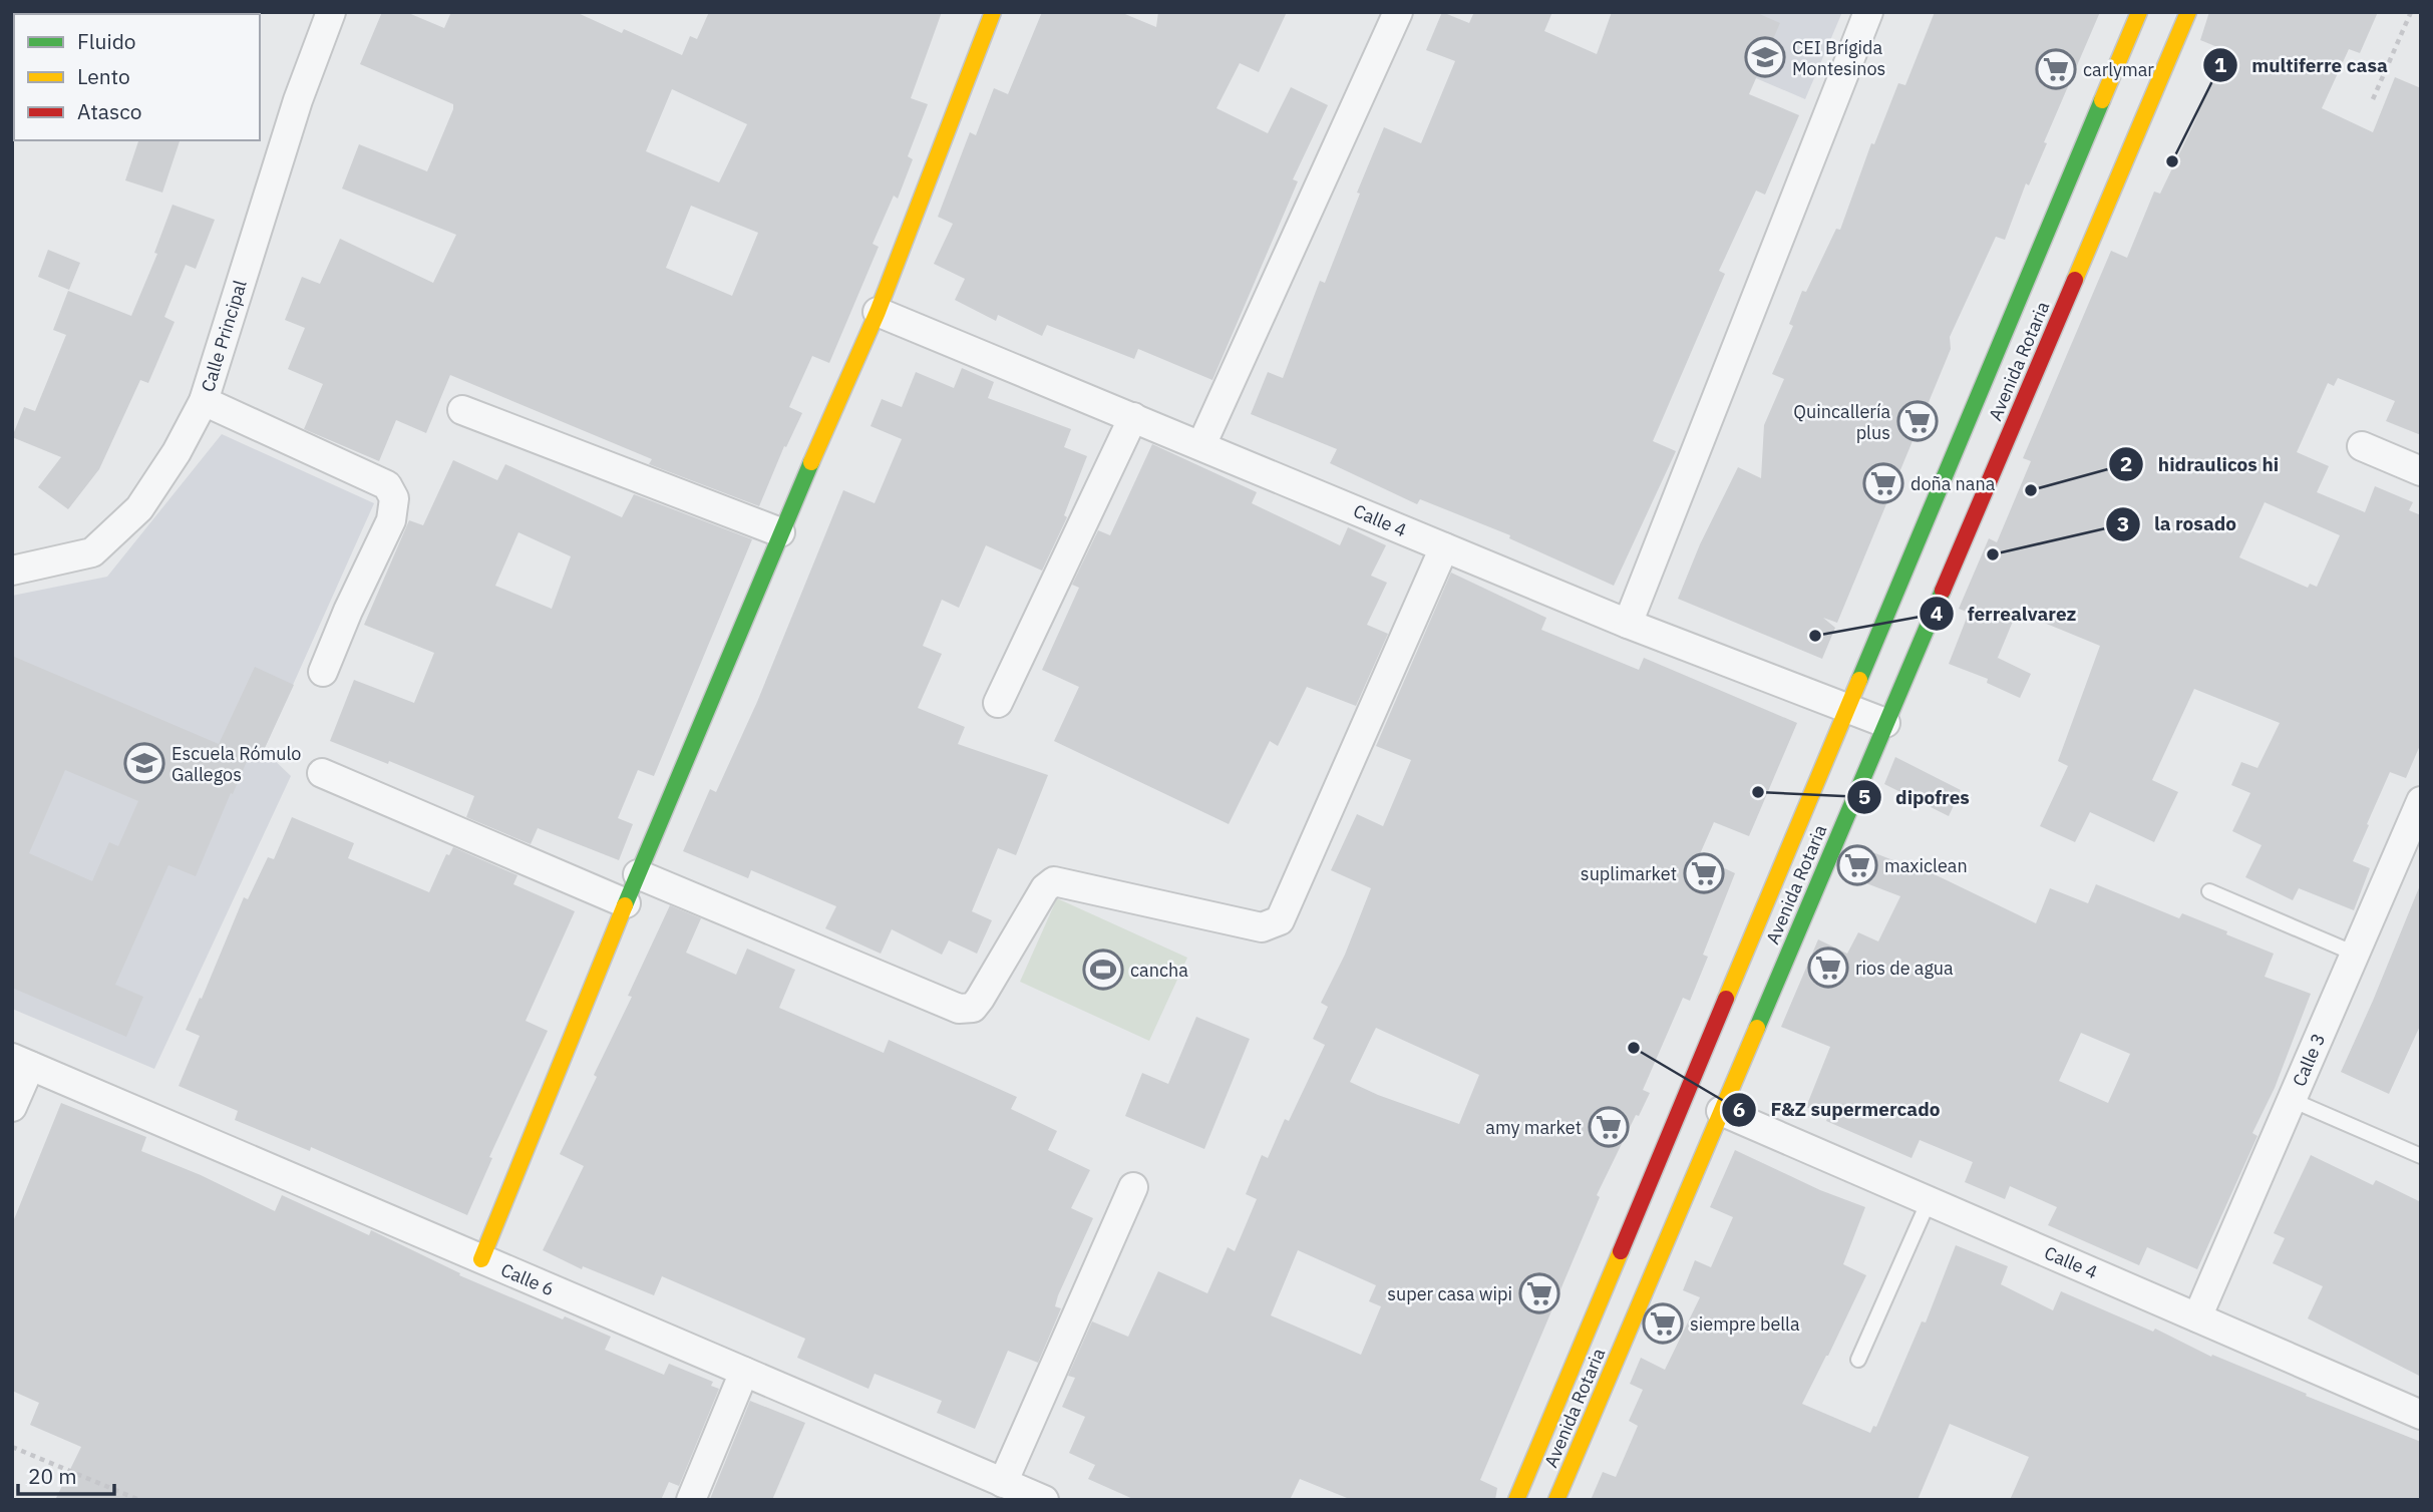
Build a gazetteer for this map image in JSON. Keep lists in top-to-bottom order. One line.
{"streets":{"street":["Calle Principal","Avenida Rotaria","Calle 4","Calle 3","Calle 6"]},"crossings":[["Avenida Rotaria","Calle 4"],["Calle 4","Calle 3"]],"places":{"school or university":["CEI Brígida Montesinos","Escuela Rómulo Gallegos"],"supermarket":["carlymar","Quincallería plus","doña nana","maxiclean","suplimarket","rios de agua","amy market","super casa wipi","siempre bella"],"other":["multiferre casa","hidraulicos hi","la rosado","ferrealvarez","dipofres","F&Z supermercado"],"sports":["cancha"]},"legend":["Fluido","Lento","Atasco"],"scale_bar":"20 m"}
